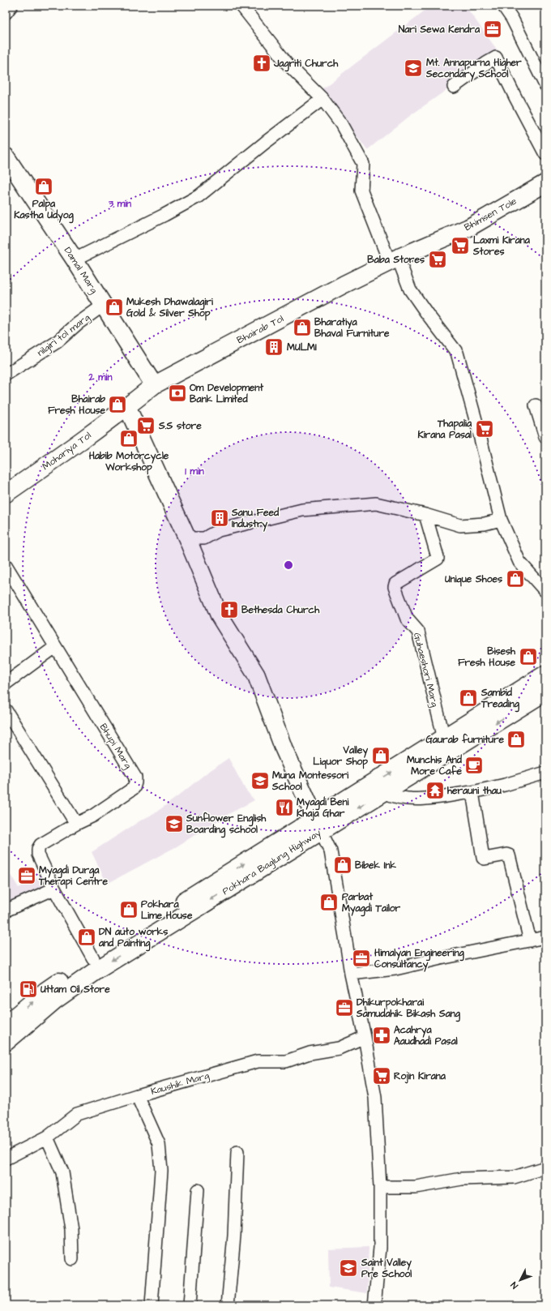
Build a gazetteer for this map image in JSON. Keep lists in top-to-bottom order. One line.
{"streets":{"highway":["Pokhara Baglung Highway"],"street":["Bhimsen Tole","Damal Marg","Bhairab Tol","nilgiri tol marg","Mohariya Tol","Guhaeshori Marg","Bhupi Marg","Kaushik Marg"]},"crossings":[["Bhimsen Tole","Bhairab Tol"],["Damal Marg","Bhairab Tol"],["Damal Marg","nilgiri tol marg"],["Bhairab Tol","Mohariya Tol"],["Guhaeshori Marg","Pokhara Baglung Highway"]],"places":{"office":["Nari Sewa Kendra","Myagdi Durga Therapi Centre","Himalyan Engineering Consultancy","Dhikurpokharai Samudahik Bikash Sang"],"church":["Jagriti Church","Bethesda Church"],"school or university":["Mt. Annapurna Higher Secondary School","Muna Montessori School","Sunflower English Boarding school","Saint Valley Pre School"],"shop":["Palpa Kastha Udyog","Mukesh Dhawalagiri Gold & Silver Shop","Bharatiya Bhaval Furniture","Bhairab Fresh House","Habib Motorcycle Workshop","Unique Shoes","Bisesh Fresh House","Sambid Treading","Gaurab furniture","Valley Liquor Shop","Bibek Ink","Parbat Myagdi Tailor","Pokhara Lime House","DN auto works and Painting"],"supermarket":["Laxmi Kirana Stores","Baba Stores","S.S store","Thapalia Kirana Pasal","Rojin Kirana"],"building":["MULMI","Sanu Feed Industry"],"bank":["Om Development Bank Limited"],"cafe":["Munchis And More Cafe"],"temple":["herauni thau"],"restaurant":["Myagdi Beni Khaja Ghar"],"fuel station":["Uttam Oil Store"],"pharmacy":["Acahrya Aaudhadi Pasal"]},"north":"bottom left","rings":["3 min","2 min","1 min"]}
